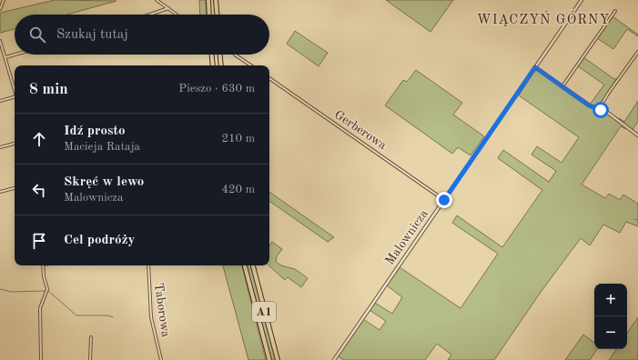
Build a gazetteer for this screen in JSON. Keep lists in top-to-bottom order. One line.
{"streets":{"highway":["A1"],"street":["Gerberowa","Malownicza","Taborowa"]},"crossings":[["Gerberowa","Malownicza"]],"districts":["WIĄCZYŃ GÓRNY"],"page":{"search":"Szukaj tutaj","heading":["8 min","Pieszo · 630 m"],"list":[["Idź prosto","Macieja Rataja","210 m"],["Skręć w lewo","Malownicza","420 m"],"Cel podróży"],"map_buttons":["+","−"]}}
